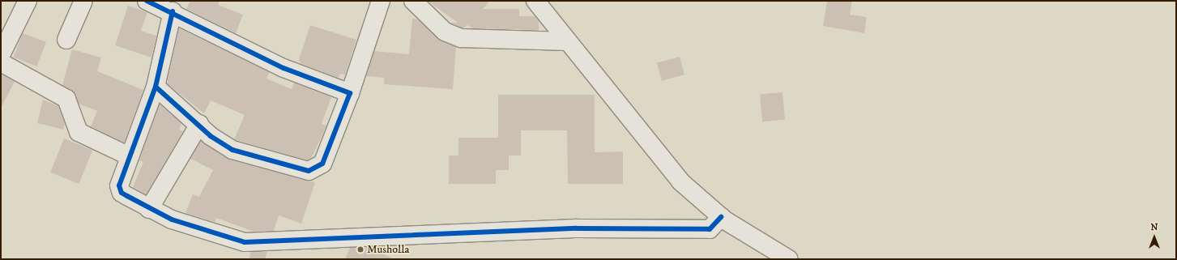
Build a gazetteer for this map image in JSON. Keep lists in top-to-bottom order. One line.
{"places":["Musholla"],"north":"top"}
